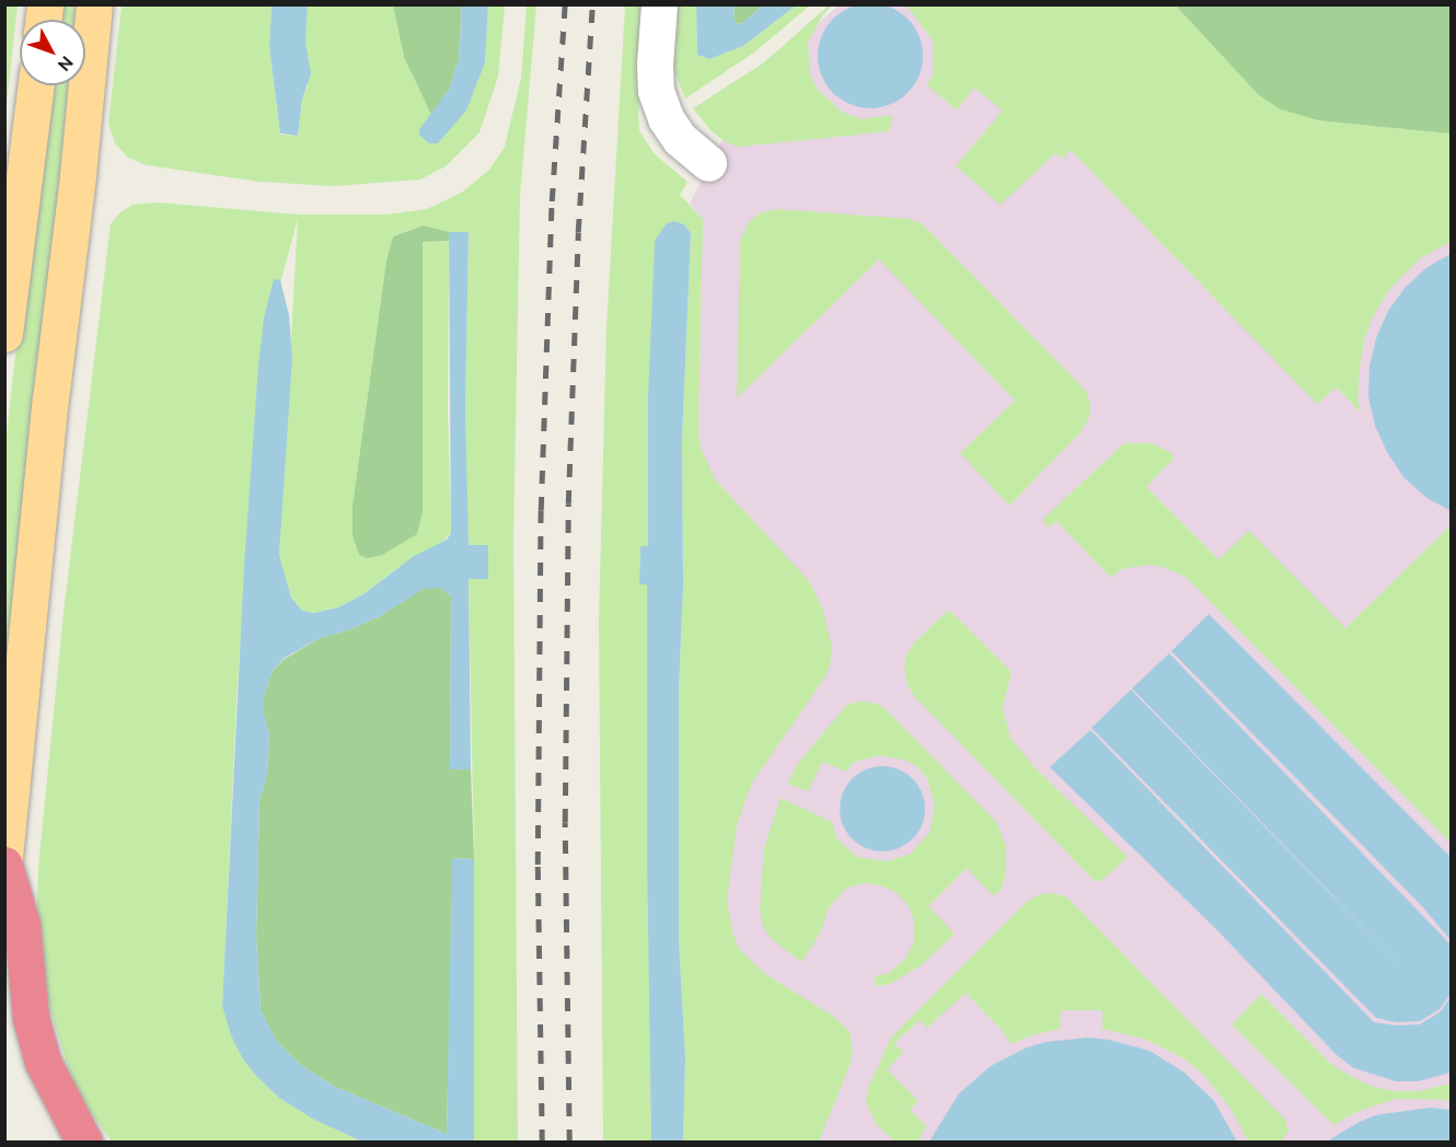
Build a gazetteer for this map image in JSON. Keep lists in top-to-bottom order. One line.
{"north":"bottom right"}
